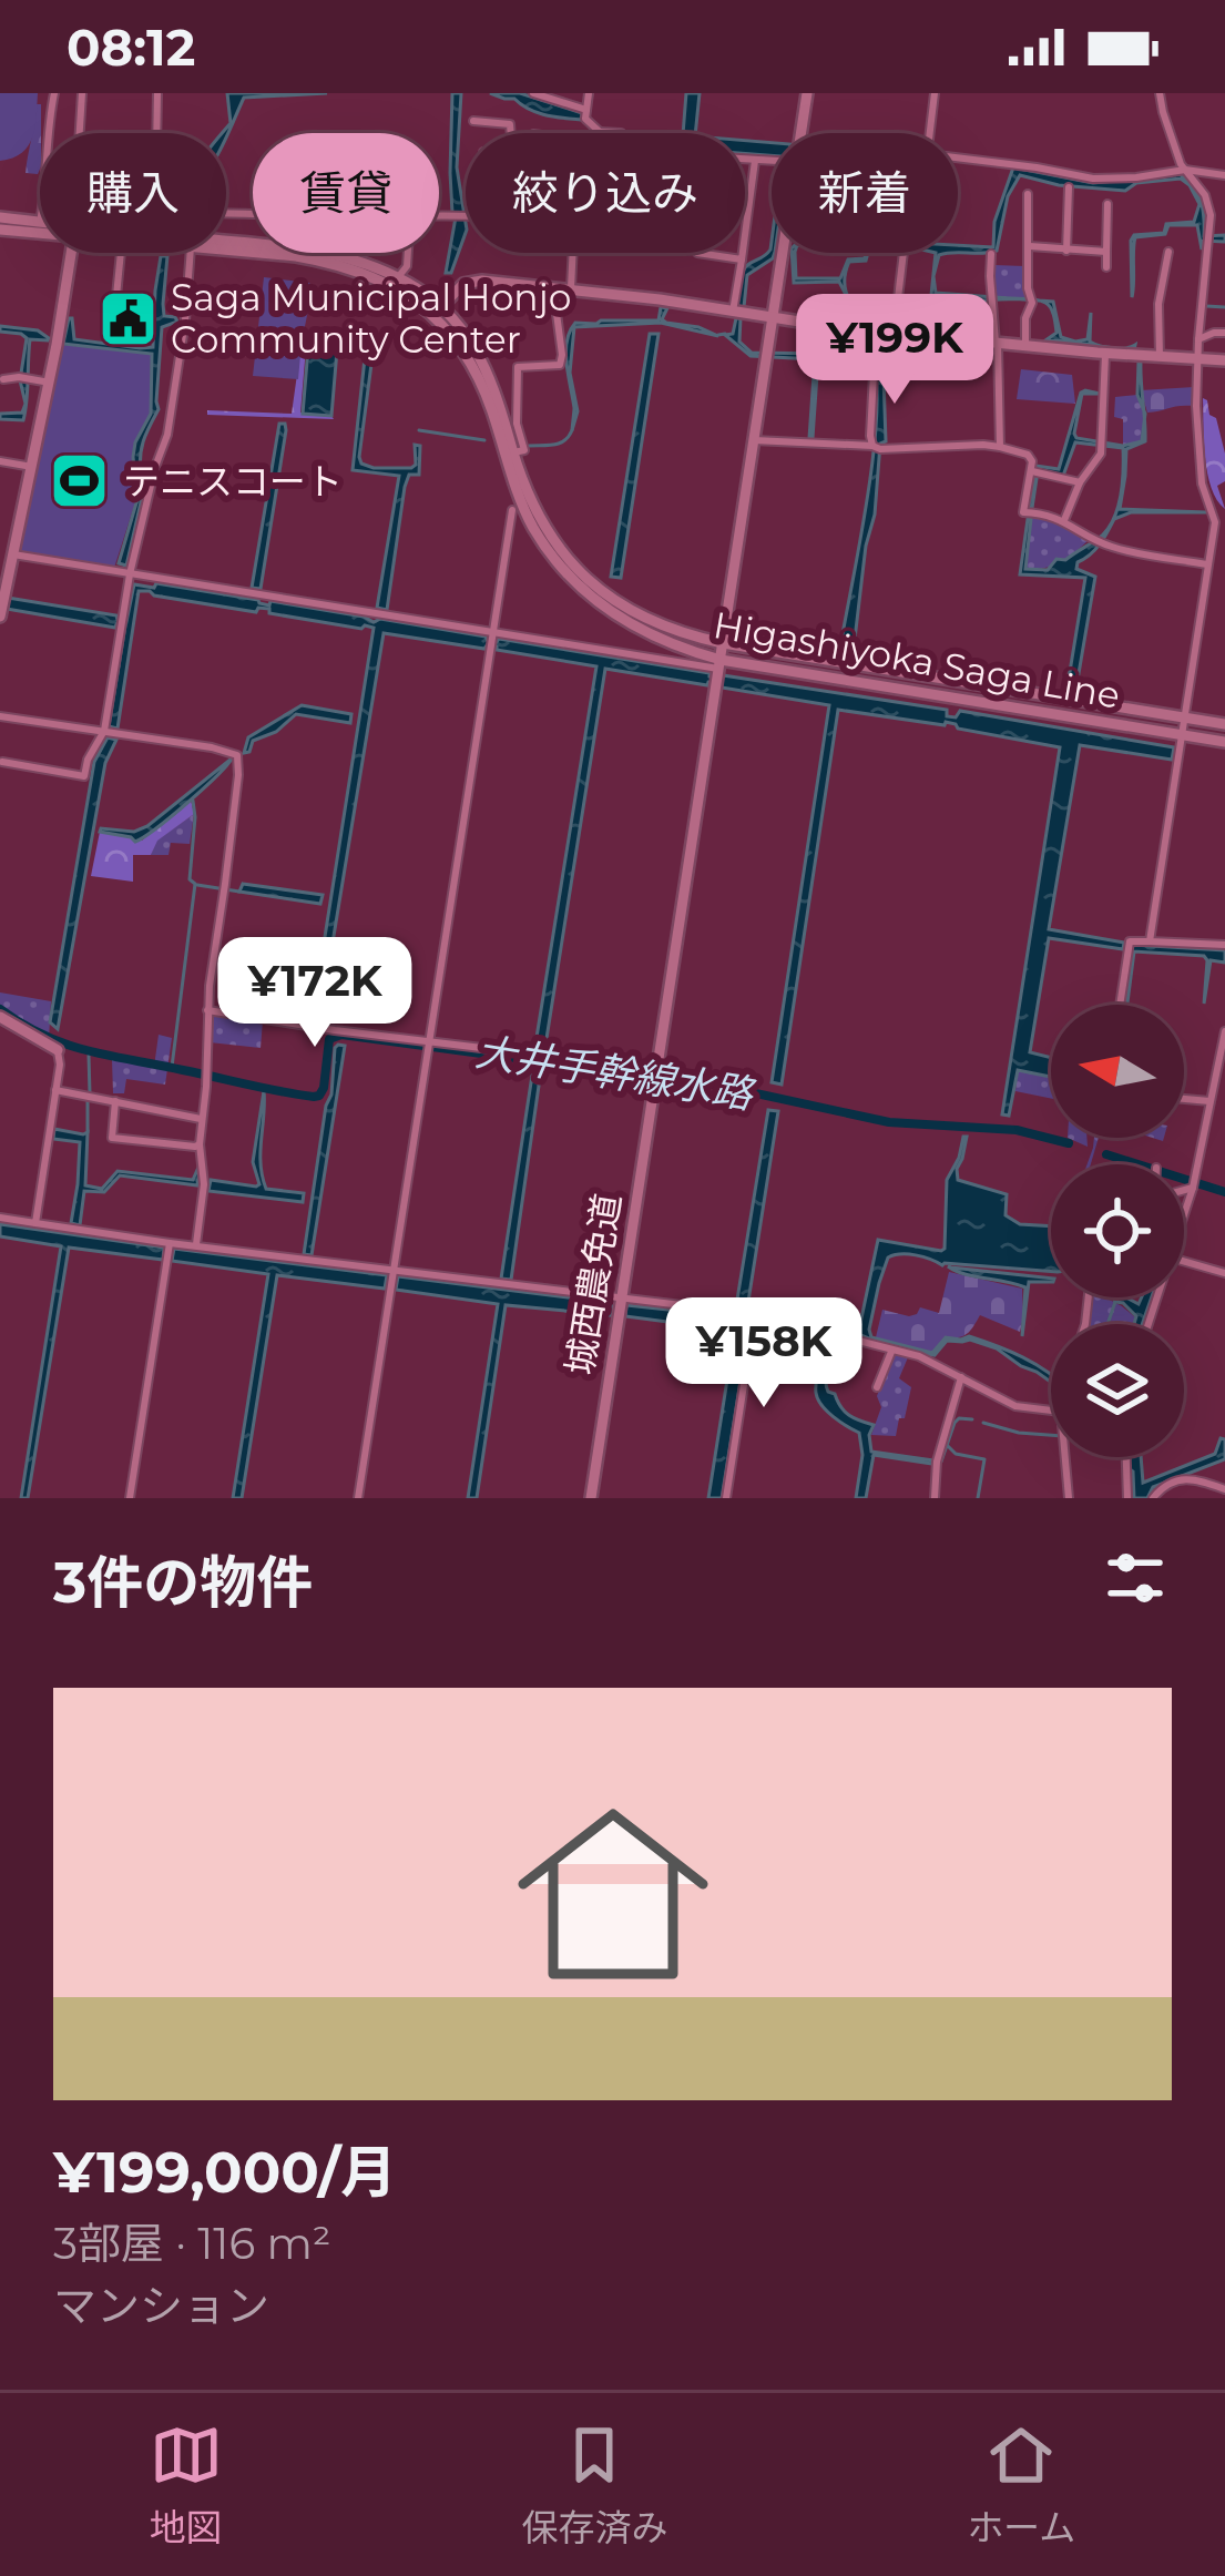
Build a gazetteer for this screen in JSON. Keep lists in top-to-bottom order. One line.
{"streets":{"main road":["Higashiyoka Saga Line","城西農免道"]},"crossings":[["Higashiyoka Saga Line","城西農免道"]],"water":["大井手幹線水路"],"places":{"public building":["Saga Municipal Honjo Community Center"],"sports":["テニスコート"]},"north":"left","page":{"status":"08:12","chip":["購入","賃貸","絞り込み","新着"],"price":["¥199K","¥172K","¥158K"],"heading":"3件の物件","list":[{"name":"¥199,000/月","note":"3部屋 · 116 m² · マンション"}],"tabs":["地図","保存済み","ホーム"]}}
